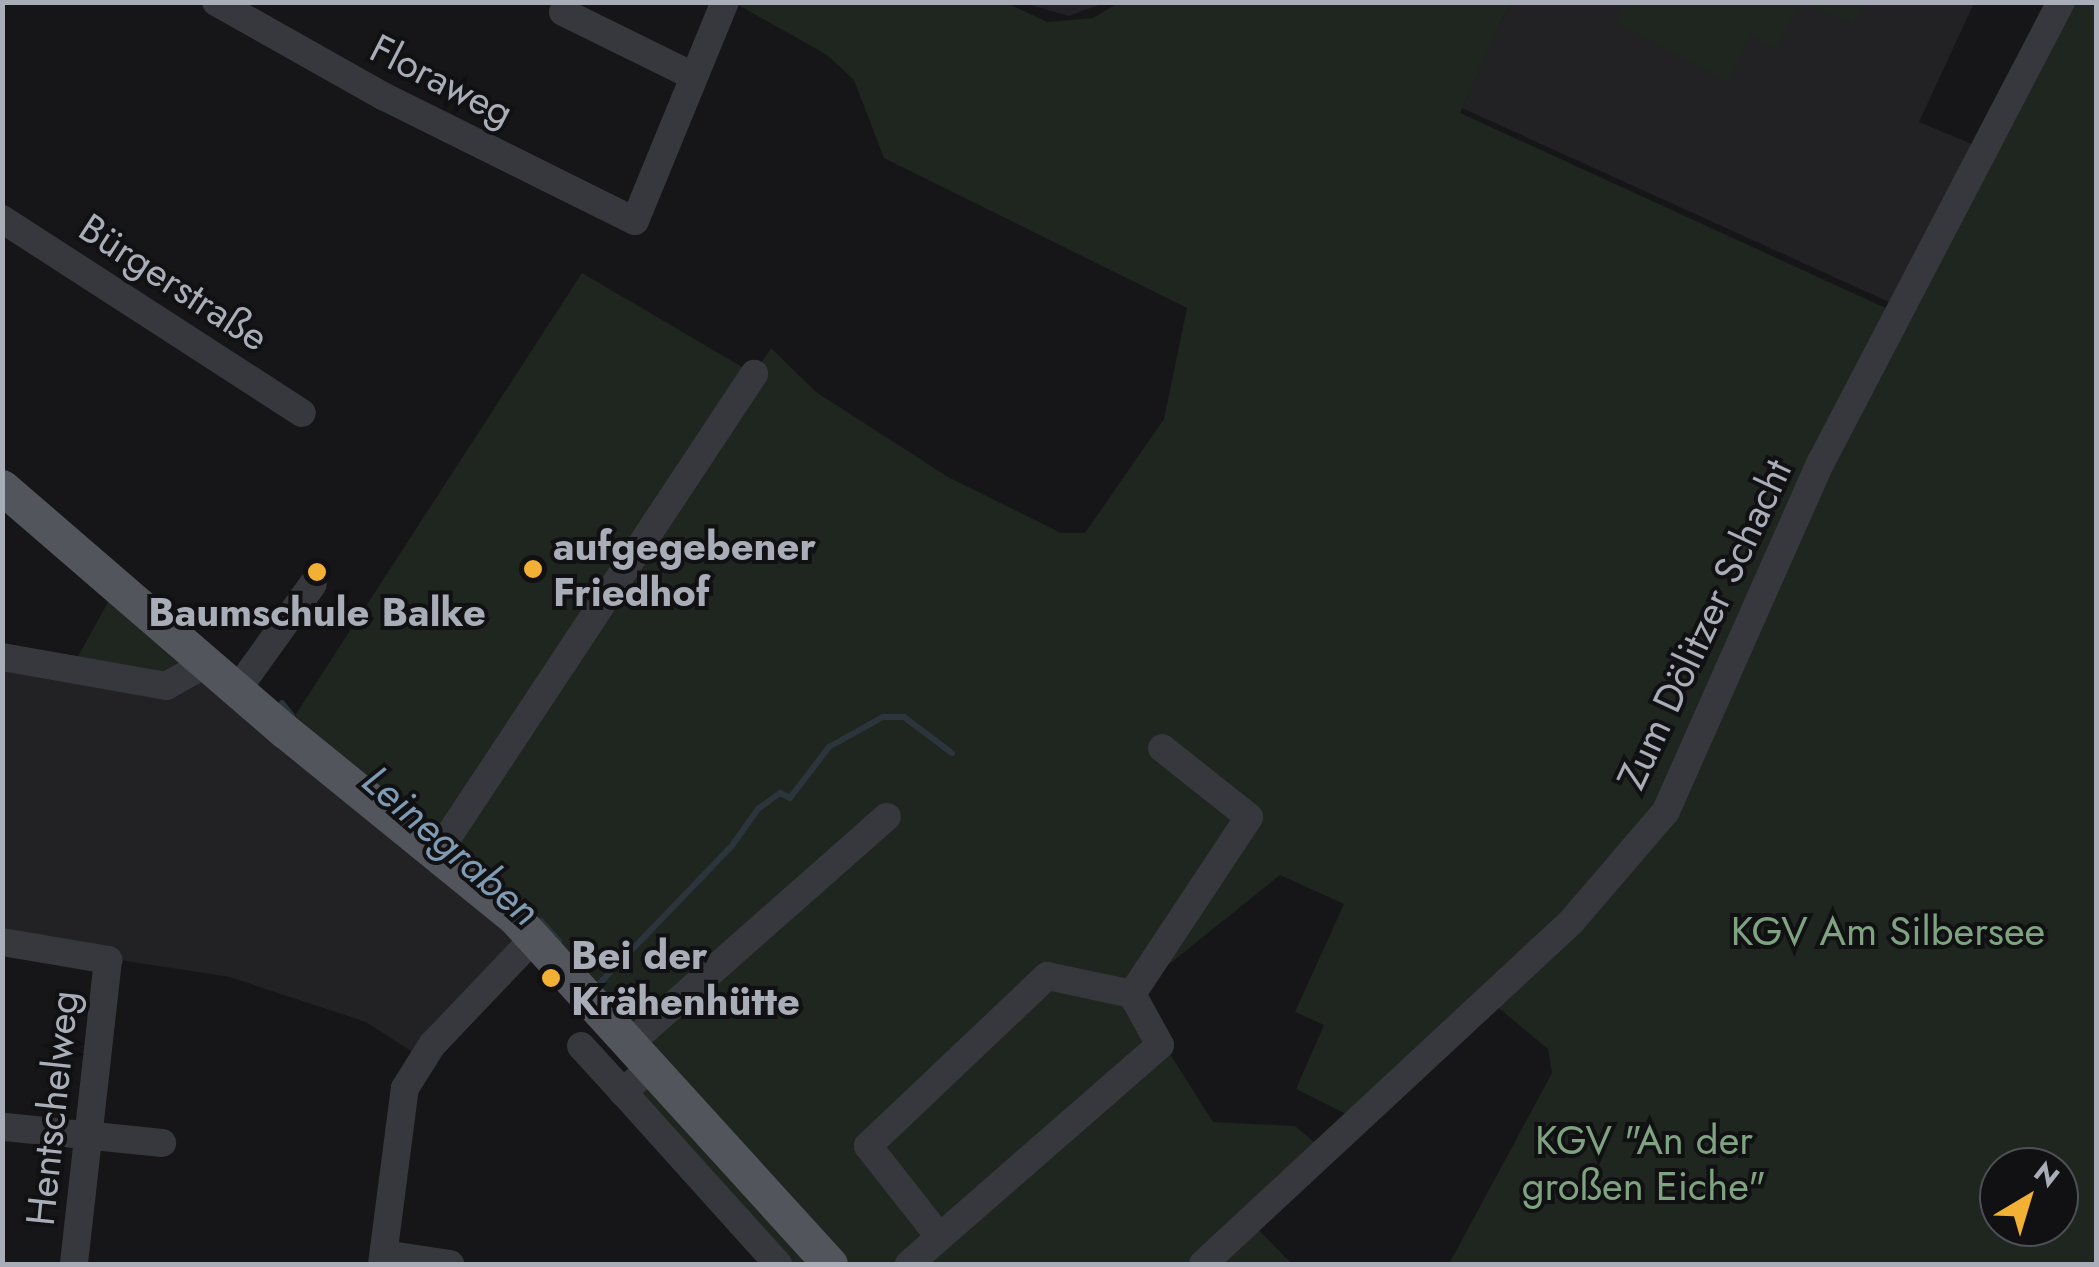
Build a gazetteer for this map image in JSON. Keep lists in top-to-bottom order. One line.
{"streets":{"street":["Floraweg","Bürgerstraße","Zum Dölitzer Schacht","Hentschelweg"]},"water":["Leinegraben"],"parks":["KGV Am Silbersee","KGV \"An der großen Eiche\""],"places":["aufgegebener Friedhof","Baumschule Balke","Bei der Krähenhütte"],"north":"top right"}
